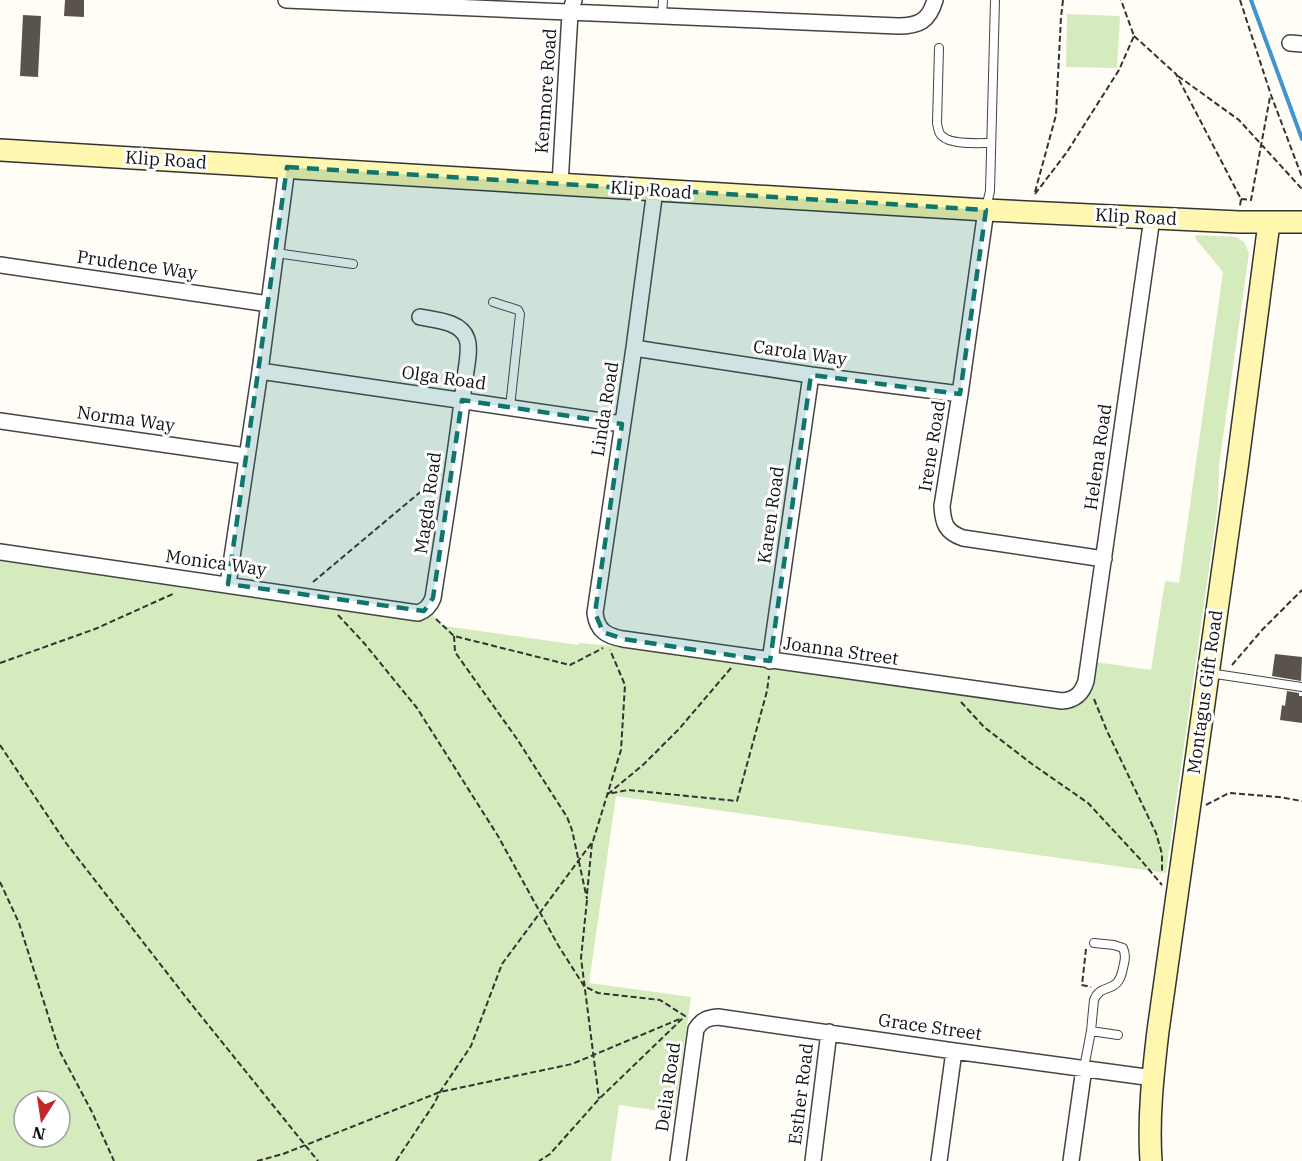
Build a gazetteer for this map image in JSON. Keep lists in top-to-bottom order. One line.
{"streets":{"street":["Kenmore Road","Klip Road","Prudence Way","Carola Way","Olga Road","Linda Road","Norma Way","Irene Road","Helena Road","Magda Road","Karen Road","Monica Way","Joanna Street","Montagus Gift Road","Grace Street","Delia Road","Esther Road"]},"crossings":[["Kenmore Road","Klip Road"],["Klip Road","Linda Road"],["Klip Road","Irene Road"],["Klip Road","Helena Road"],["Klip Road","Montagus Gift Road"],["Carola Way","Linda Road"],["Carola Way","Irene Road"],["Carola Way","Karen Road"],["Olga Road","Linda Road"],["Olga Road","Magda Road"],["Linda Road","Joanna Street"],["Irene Road","Helena Road"],["Helena Road","Joanna Street"],["Magda Road","Monica Way"],["Karen Road","Joanna Street"],["Montagus Gift Road","Grace Street"],["Grace Street","Delia Road"],["Grace Street","Esther Road"]],"north":"bottom"}
